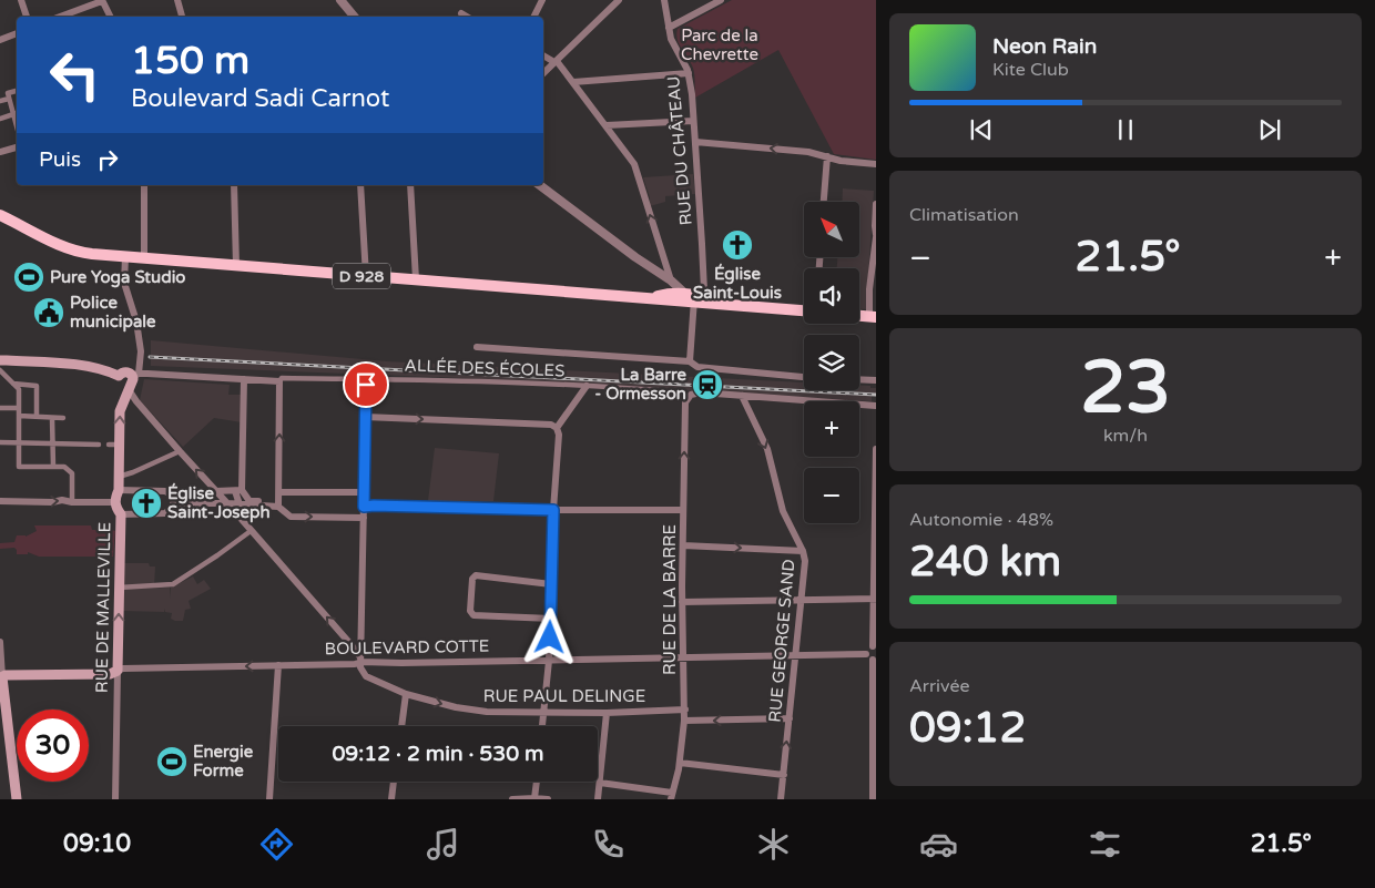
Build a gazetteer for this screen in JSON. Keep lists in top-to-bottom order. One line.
{"streets":{"main road":["D 928","RUE DE MALLEVILLE","BOULEVARD COTTE"],"street":["RUE DU CHÂTEAU","ALLÉE DES ÉCOLES","RUE DE LA BARRE","RUE GEORGE SAND","RUE PAUL DELINGE"]},"crossings":[["RUE DU CHÂTEAU","D 928"],["ALLÉE DES ÉCOLES","RUE DE LA BARRE"],["RUE DE LA BARRE","BOULEVARD COTTE"],["RUE DE LA BARRE","RUE PAUL DELINGE"],["RUE DE MALLEVILLE","BOULEVARD COTTE"],["RUE DE MALLEVILLE","RUE PAUL DELINGE"],["RUE GEORGE SAND","BOULEVARD COTTE"],["BOULEVARD COTTE","RUE PAUL DELINGE"]],"one_way":["RUE DE MALLEVILLE"],"parks":["Parc de la Chevrette"],"places":{"church":["Église Saint-Louis","Église Saint-Joseph"],"sports":["Pure Yoga Studio","Energie Forme"],"public building":["Police municipale"],"station":["La Barre - Ormesson"]},"north":"top left","page":{"turn":["150 m","Boulevard Sadi Carnot"],"song":["Neon Rain","Kite Club"],"then":"Puis","tile":["Climatisation",["23","km/h"],["Autonomie · 48%","240 km"],["Arrivée","09:12"]],"map_buttons":["+","−"],"heat":["−","21.5°","+"],"limit":"30","trip":"09:12 · 2 min · 530 m","tabs":["09:10","21.5°"]}}
